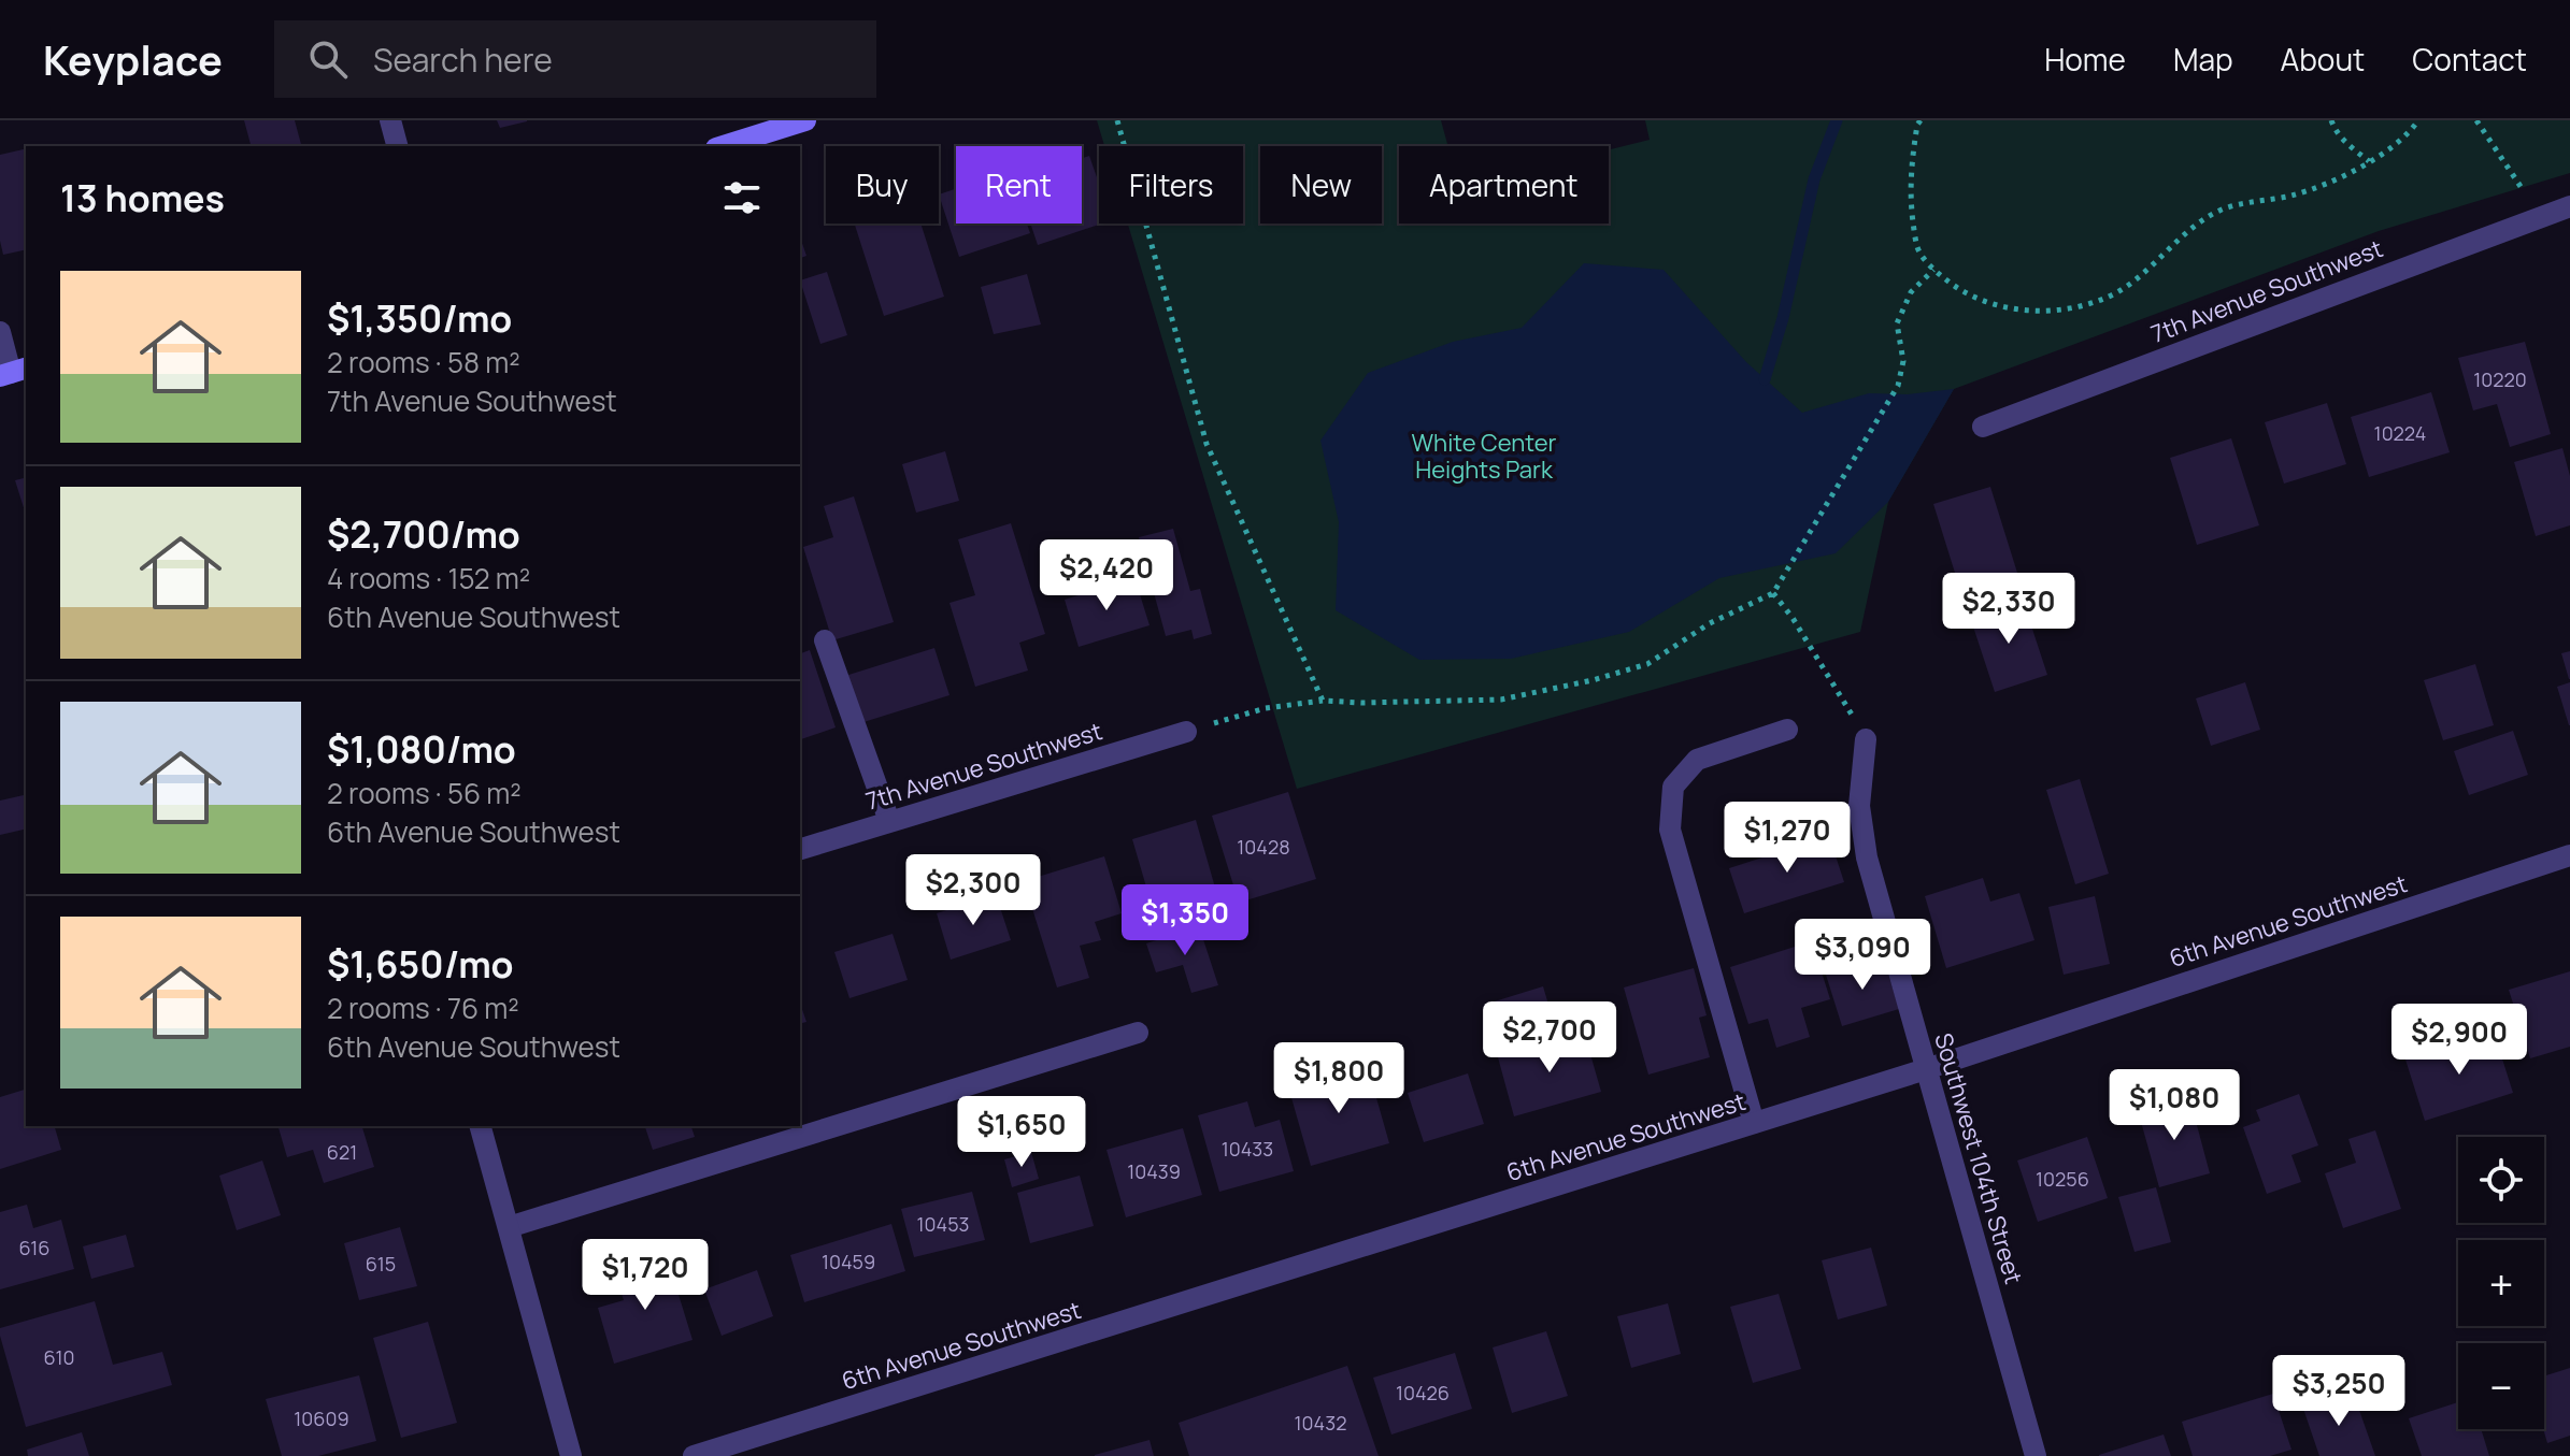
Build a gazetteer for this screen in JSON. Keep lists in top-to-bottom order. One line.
{"streets":{"street":["7th Avenue Southwest","6th Avenue Southwest","Southwest 104th Street"]},"crossings":[["6th Avenue Southwest","Southwest 104th Street"]],"parks":["White Center Heights Park"],"house_numbers":["10220","10224","10428","10433","621","10439","10256","10453","616","10459","615","610","10426","10609","10432"],"page":{"header":"Keyplace","search":"Search here","nav":["Home","Map","About","Contact"],"chip":["Buy","Rent","Filters","New","Apartment"],"heading":"13 homes","list":[{"name":"$1,350/mo","note":"2 rooms · 58 m² · 7th Avenue Southwest"},{"name":"$2,700/mo","note":"4 rooms · 152 m² · 6th Avenue Southwest"},{"name":"$1,080/mo","note":"2 rooms · 56 m² · 6th Avenue Southwest"},{"name":"$1,650/mo","note":"2 rooms · 76 m² · 6th Avenue Southwest"}],"price":["$2,420","$2,330","$1,270","$2,300","$1,350","$3,090","$2,700","$2,900","$1,800","$1,080","$1,650","$1,720","$3,250"],"map_buttons":["+","−"]}}
